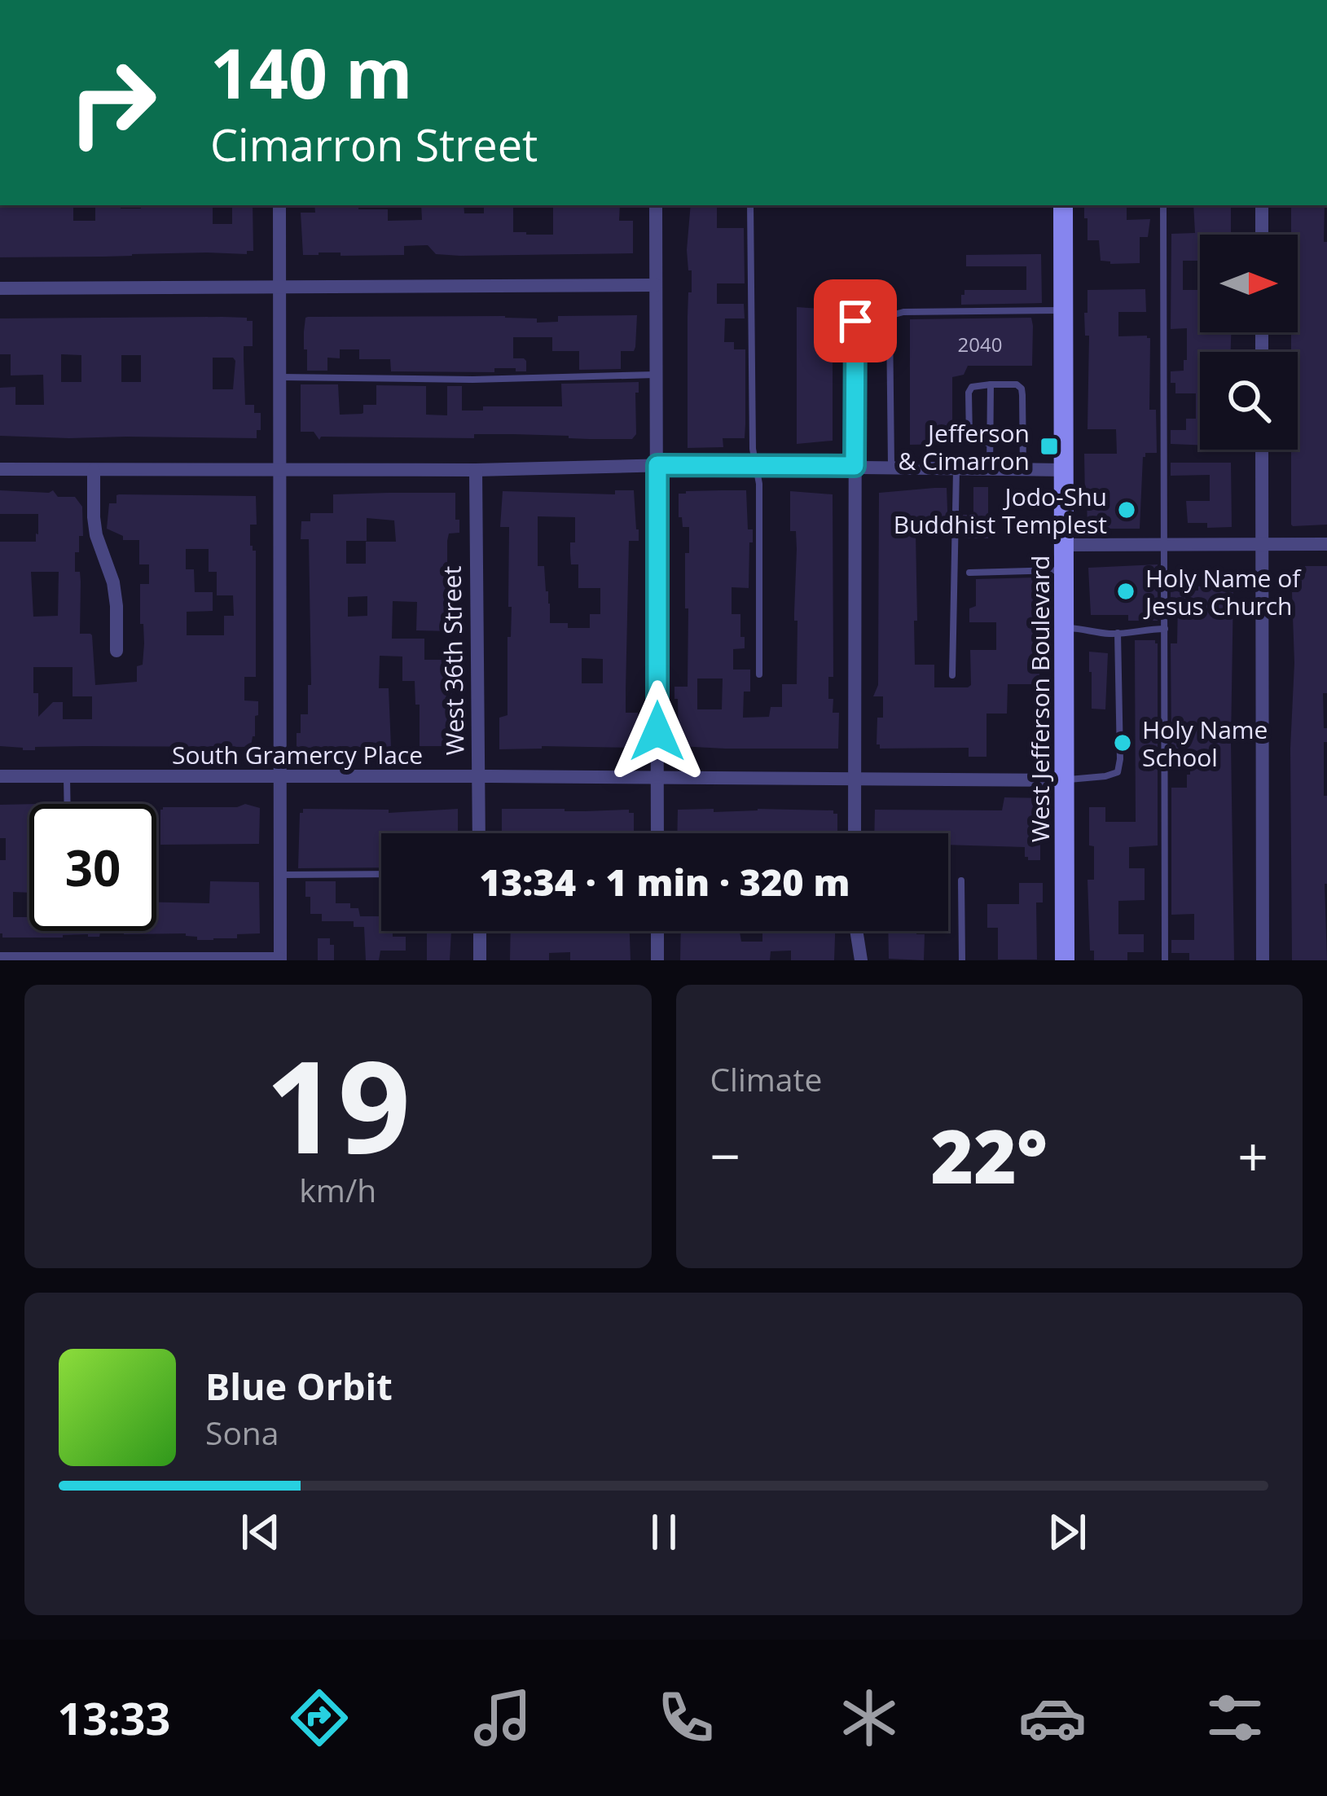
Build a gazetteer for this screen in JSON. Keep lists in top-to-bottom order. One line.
{"streets":{"main road":["West Jefferson Boulevard"],"street":["West 36th Street","South Gramercy Place"]},"crossings":[["West 36th Street","South Gramercy Place"],["West Jefferson Boulevard","South Gramercy Place"]],"places":{"transit":["Jefferson & Cimarron"],"other":["Jodo-Shu Buddhist Templest","Holy Name of Jesus Church","Holy Name School"]},"house_numbers":["2040"],"north":"right","page":{"turn":["140 m","Cimarron Street"],"limit":"30","trip":"13:34 · 1 min · 320 m","tile":[["19","km/h"],"Climate"],"heat":["−","22°","+"],"song":["Blue Orbit","Sona"],"tabs":"13:33"}}
